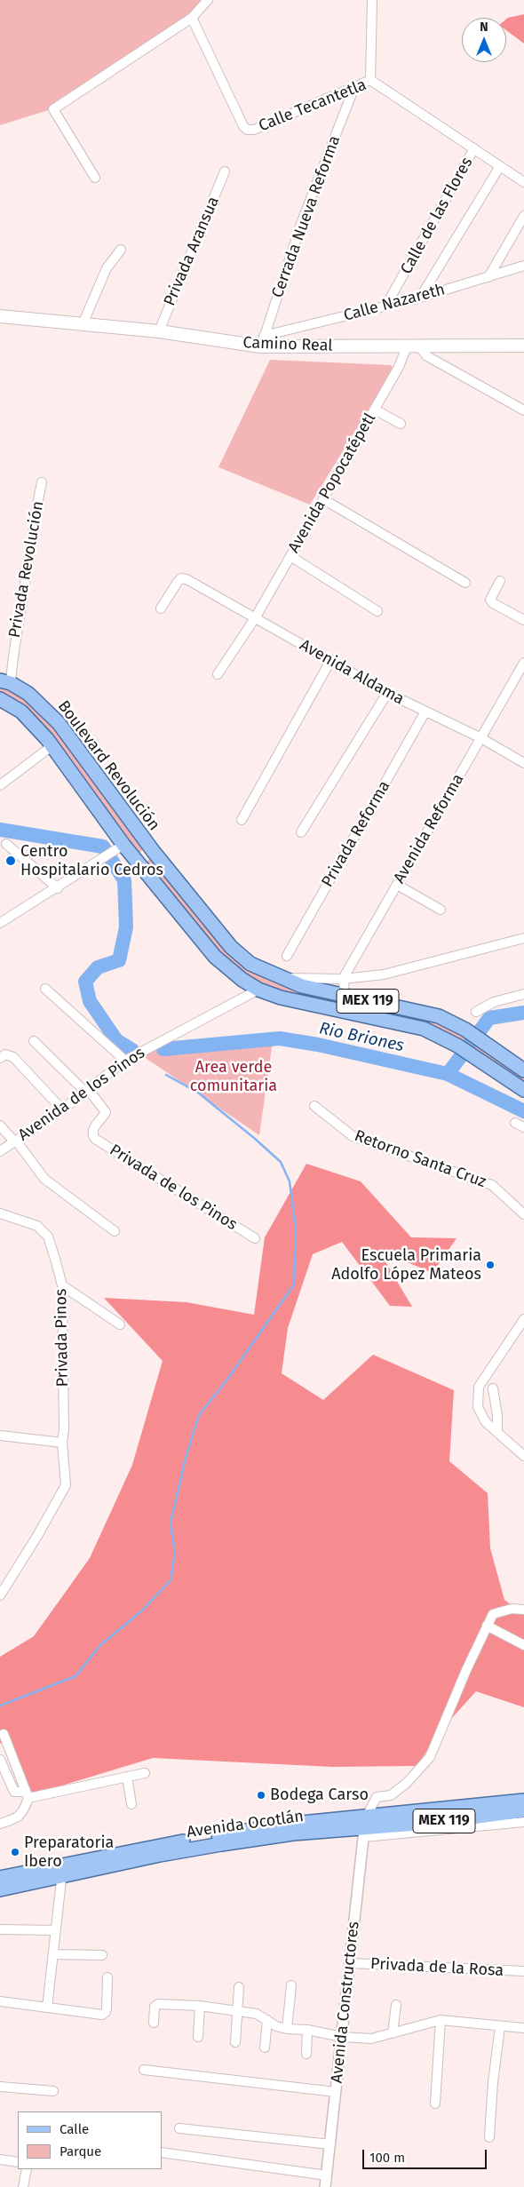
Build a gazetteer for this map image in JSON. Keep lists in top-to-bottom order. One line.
{"streets":{"main road":["Camino Real","Boulevard Revolución","MEX 119","Avenida Ocotlán"],"street":["Calle Tecantetla","Calle de las Flores","Cerrada Nueva Reforma","Privada Aransua","Calle Nazareth","Avenida Popocatépetl","Privada Revolución","Avenida Aldama","Avenida Reforma","Privada Reforma","Avenida de los Pinos","Retorno Santa Cruz","Privada de los Pinos","Privada Pinos","Privada de la Rosa","Avenida Constructores"]},"crossings":[["Calle Tecantetla","Calle de las Flores"],["Calle Tecantetla","Cerrada Nueva Reforma"],["Calle de las Flores","Calle Nazareth"],["Cerrada Nueva Reforma","Calle Nazareth"],["Cerrada Nueva Reforma","Camino Real"],["Privada Aransua","Camino Real"],["Calle Nazareth","Camino Real"],["Camino Real","Avenida Popocatépetl"],["Avenida Popocatépetl","Avenida Aldama"],["Privada Revolución","Boulevard Revolución"],["Avenida Aldama","Avenida Reforma"],["Avenida Aldama","Privada Reforma"],["MEX 119","Avenida de los Pinos"],["Avenida de los Pinos","Privada de los Pinos"],["Avenida Ocotlán","Avenida Constructores"],["Privada de la Rosa","Avenida Constructores"]],"water":["Rio Briones"],"parks":["Area verde comunitaria"],"places":["Centro Hospitalario Cedros","Escuela Primaria Adolfo López Mateos","Bodega Carso","Preparatoria Ibero"],"legend":["Calle","Parque"],"scale_bar":"100 m","north":"top"}
